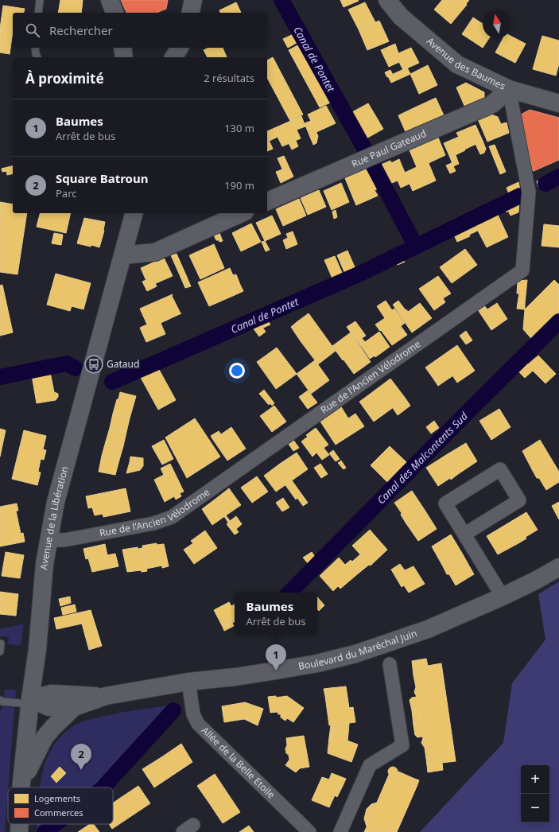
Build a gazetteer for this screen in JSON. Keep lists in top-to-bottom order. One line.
{"streets":{"street":["Avenue des Baumes","Rue Paul Gateaud","Rue de l'Ancien Vélodrome","Avenue de la Libération","Boulevard du Maréchal Juin","Allée de la Belle Etoile"]},"crossings":[["Avenue des Baumes","Rue Paul Gateaud"],["Avenue des Baumes","Rue de l'Ancien Vélodrome"],["Rue Paul Gateaud","Rue de l'Ancien Vélodrome"],["Rue de l'Ancien Vélodrome","Avenue de la Libération"],["Avenue de la Libération","Boulevard du Maréchal Juin"],["Boulevard du Maréchal Juin","Allée de la Belle Etoile"]],"water":["Canal de Pontet","Canal des Malcontents Sud"],"places":{"bus stop":["Gataud"]},"legend":["Logements","Commerces"],"north":"top","page":{"search":"Rechercher","heading":["À proximité","2 résultats"],"list":[{"mark":"1","name":"Baumes","note":"Arrêt de bus","value":"130 m"},{"mark":"2","name":"Square Batroun","note":"Parc","value":"190 m"}],"popup":["Baumes","Arrêt de bus"],"pins":["1","2"],"map_buttons":["+","−"]}}
